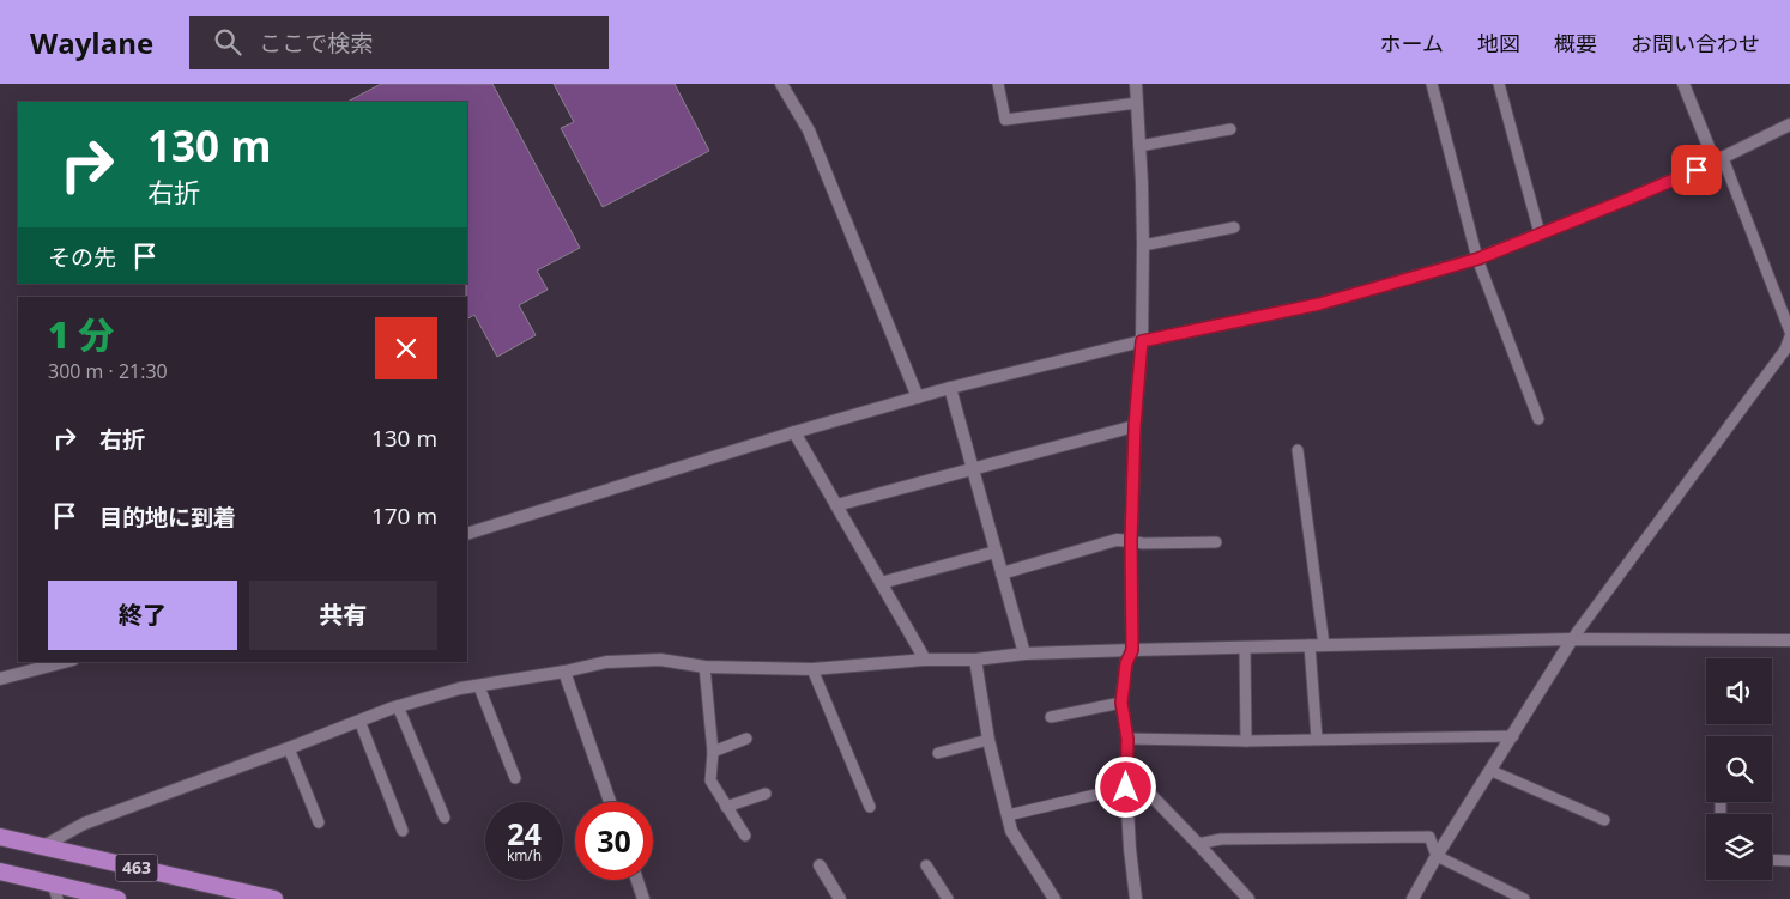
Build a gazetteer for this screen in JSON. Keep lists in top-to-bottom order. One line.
{"streets":{"highway":["463"]},"page":{"header":"Waylane","search":"ここで検索","nav":["ホーム","地図","概要","お問い合わせ"],"turn":["130 m","右折"],"then":"その先","heading":["1 分","300 m · 21:30"],"list":[{"name":"右折","value":"130 m"},{"name":"目的地に到着","value":"170 m"}],"buttons":["終了","共有"],"speed":"24 km/h","limit":"30"}}
